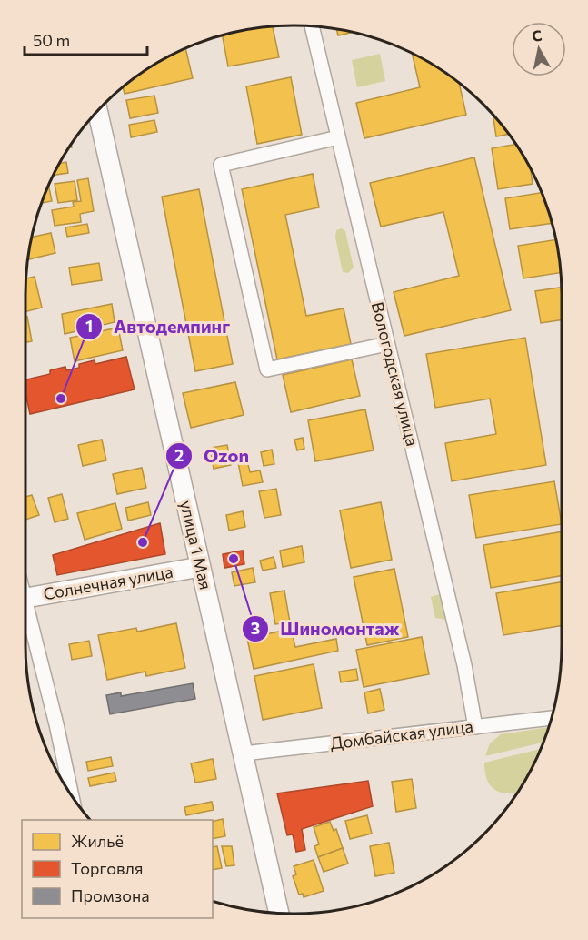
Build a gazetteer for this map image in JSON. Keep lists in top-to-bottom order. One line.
{"streets":{"street":["Вологодская улица","улица 1 Мая","Солнечная улица","Домбайская улица"]},"crossings":[["Вологодская улица","Домбайская улица"],["улица 1 Мая","Солнечная улица"],["улица 1 Мая","Домбайская улица"]],"places":["Автодемпинг","Ozon","Шиномонтаж"],"legend":["Жильё","Торговля","Промзона"],"scale_bar":"50 m","north":"top"}
